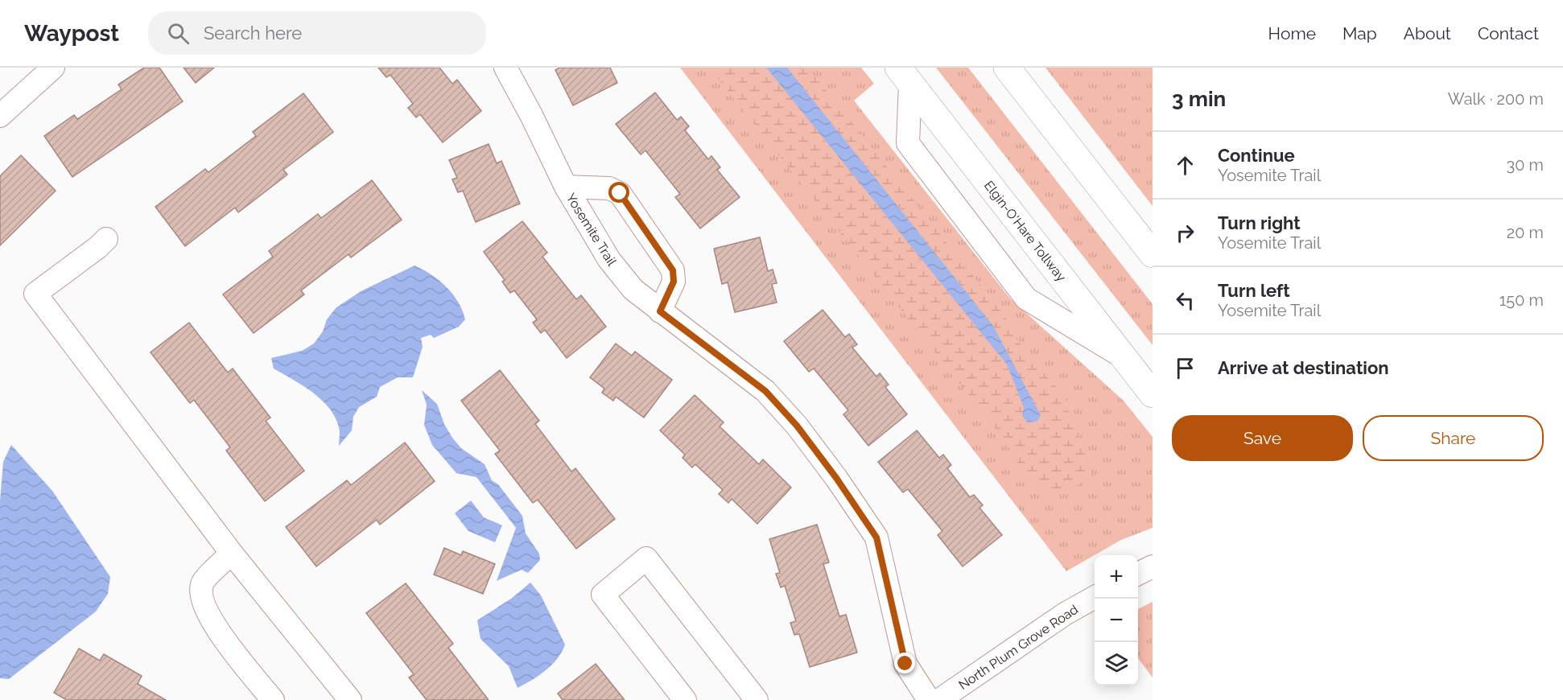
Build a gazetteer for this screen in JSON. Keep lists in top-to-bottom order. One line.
{"streets":{"highway":["Elgin-O'Hare Tollway"],"street":["Yosemite Trail","North Plum Grove Road"]},"page":{"header":"Waypost","search":"Search here","nav":["Home","Map","About","Contact"],"heading":["3 min","Walk · 200 m"],"list":[["Continue","Yosemite Trail","30 m"],["Turn right","Yosemite Trail","20 m"],["Turn left","Yosemite Trail","150 m"],"Arrive at destination"],"buttons":["Save","Share"],"map_buttons":["+","−"]}}
